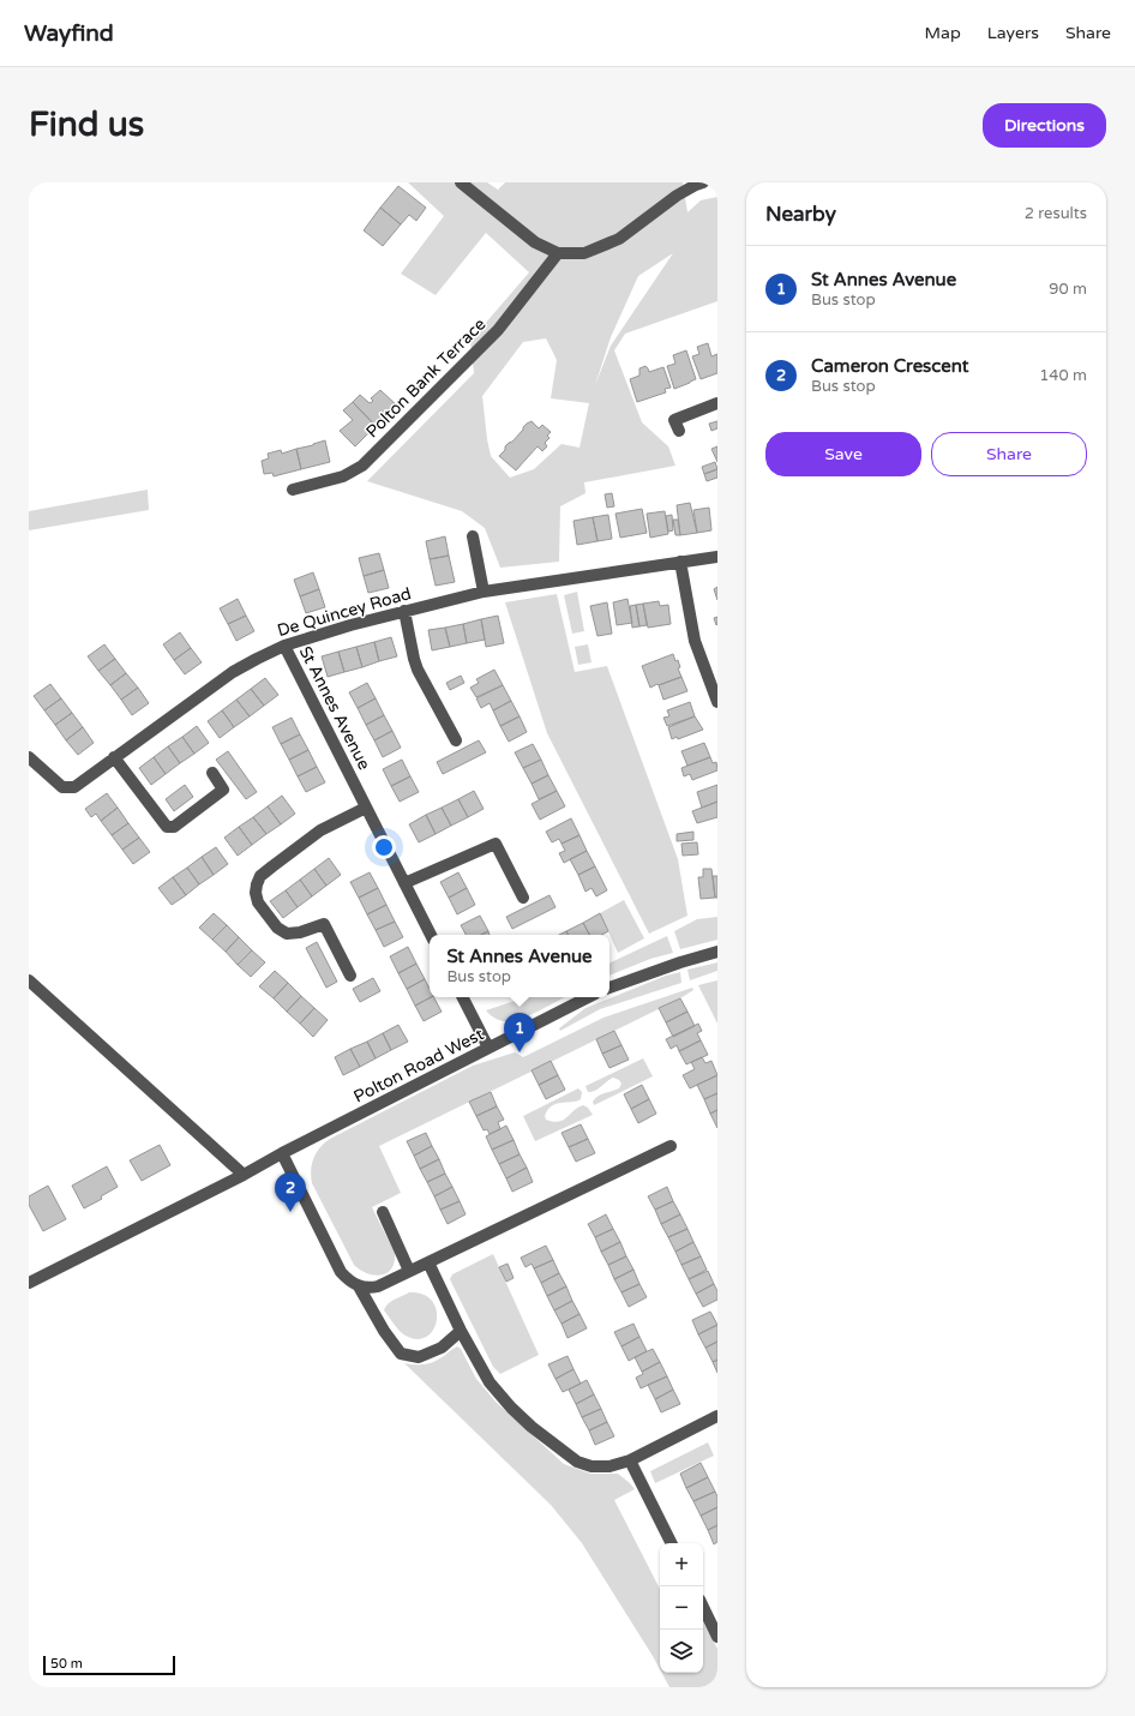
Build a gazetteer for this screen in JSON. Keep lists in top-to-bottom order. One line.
{"streets":{"street":["Polton Bank Terrace","De Quincey Road","St Annes Avenue","Polton Road West"]},"crossings":[["De Quincey Road","St Annes Avenue"]],"scale_bar":"50 m","page":{"header":"Wayfind","nav":["Map","Layers","Share"],"buttons":["Directions",["Save","Share"]],"title":"Find us","heading":["Nearby","2 results"],"list":[{"mark":"1","name":"St Annes Avenue","note":"Bus stop","value":"90 m"},{"mark":"2","name":"Cameron Crescent","note":"Bus stop","value":"140 m"}],"popup":["St Annes Avenue","Bus stop"],"pins":["1","2"],"map_buttons":["+","−"],"scale":"50 m"}}
